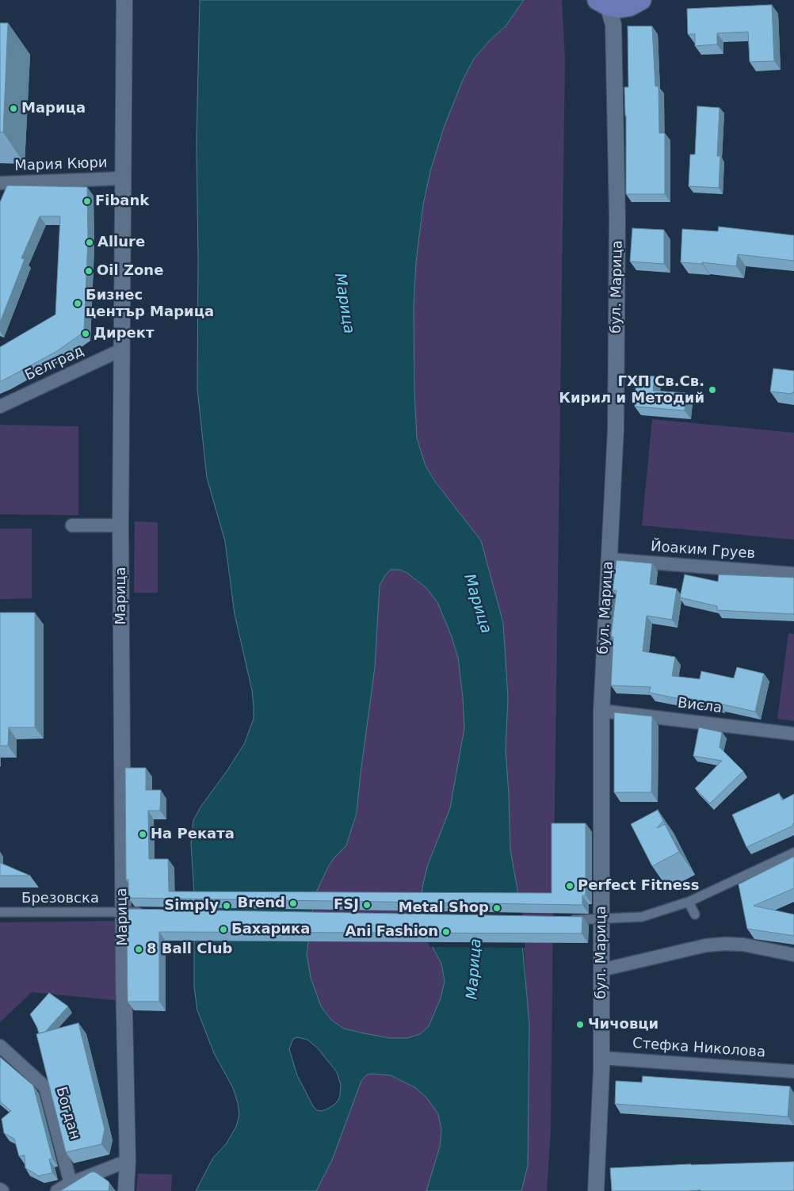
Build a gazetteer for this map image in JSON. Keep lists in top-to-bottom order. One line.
{"streets":{"street":["Мария Кюри","бул. Марица","Белград","Йоаким Груев","Марица","Висла","Брезовска","Стефка Николова","Богдан"]},"crossings":[["Мария Кюри","Марица"],["бул. Марица","Йоаким Груев"],["бул. Марица","Висла"],["бул. Марица","Стефка Николова"],["Белград","Марица"]],"water":["Марица"],"places":["Марица","Fibank","Allure","Oil Zone","Бизнес център Марица","Директ","ГХП Св.Св. Кирил и Методий","На Реката","Perfect Fitness","Brend","FSJ","Simply","Metal Shop","Бахарика","Ani Fashion","8 Ball Club","Чичовци"]}
